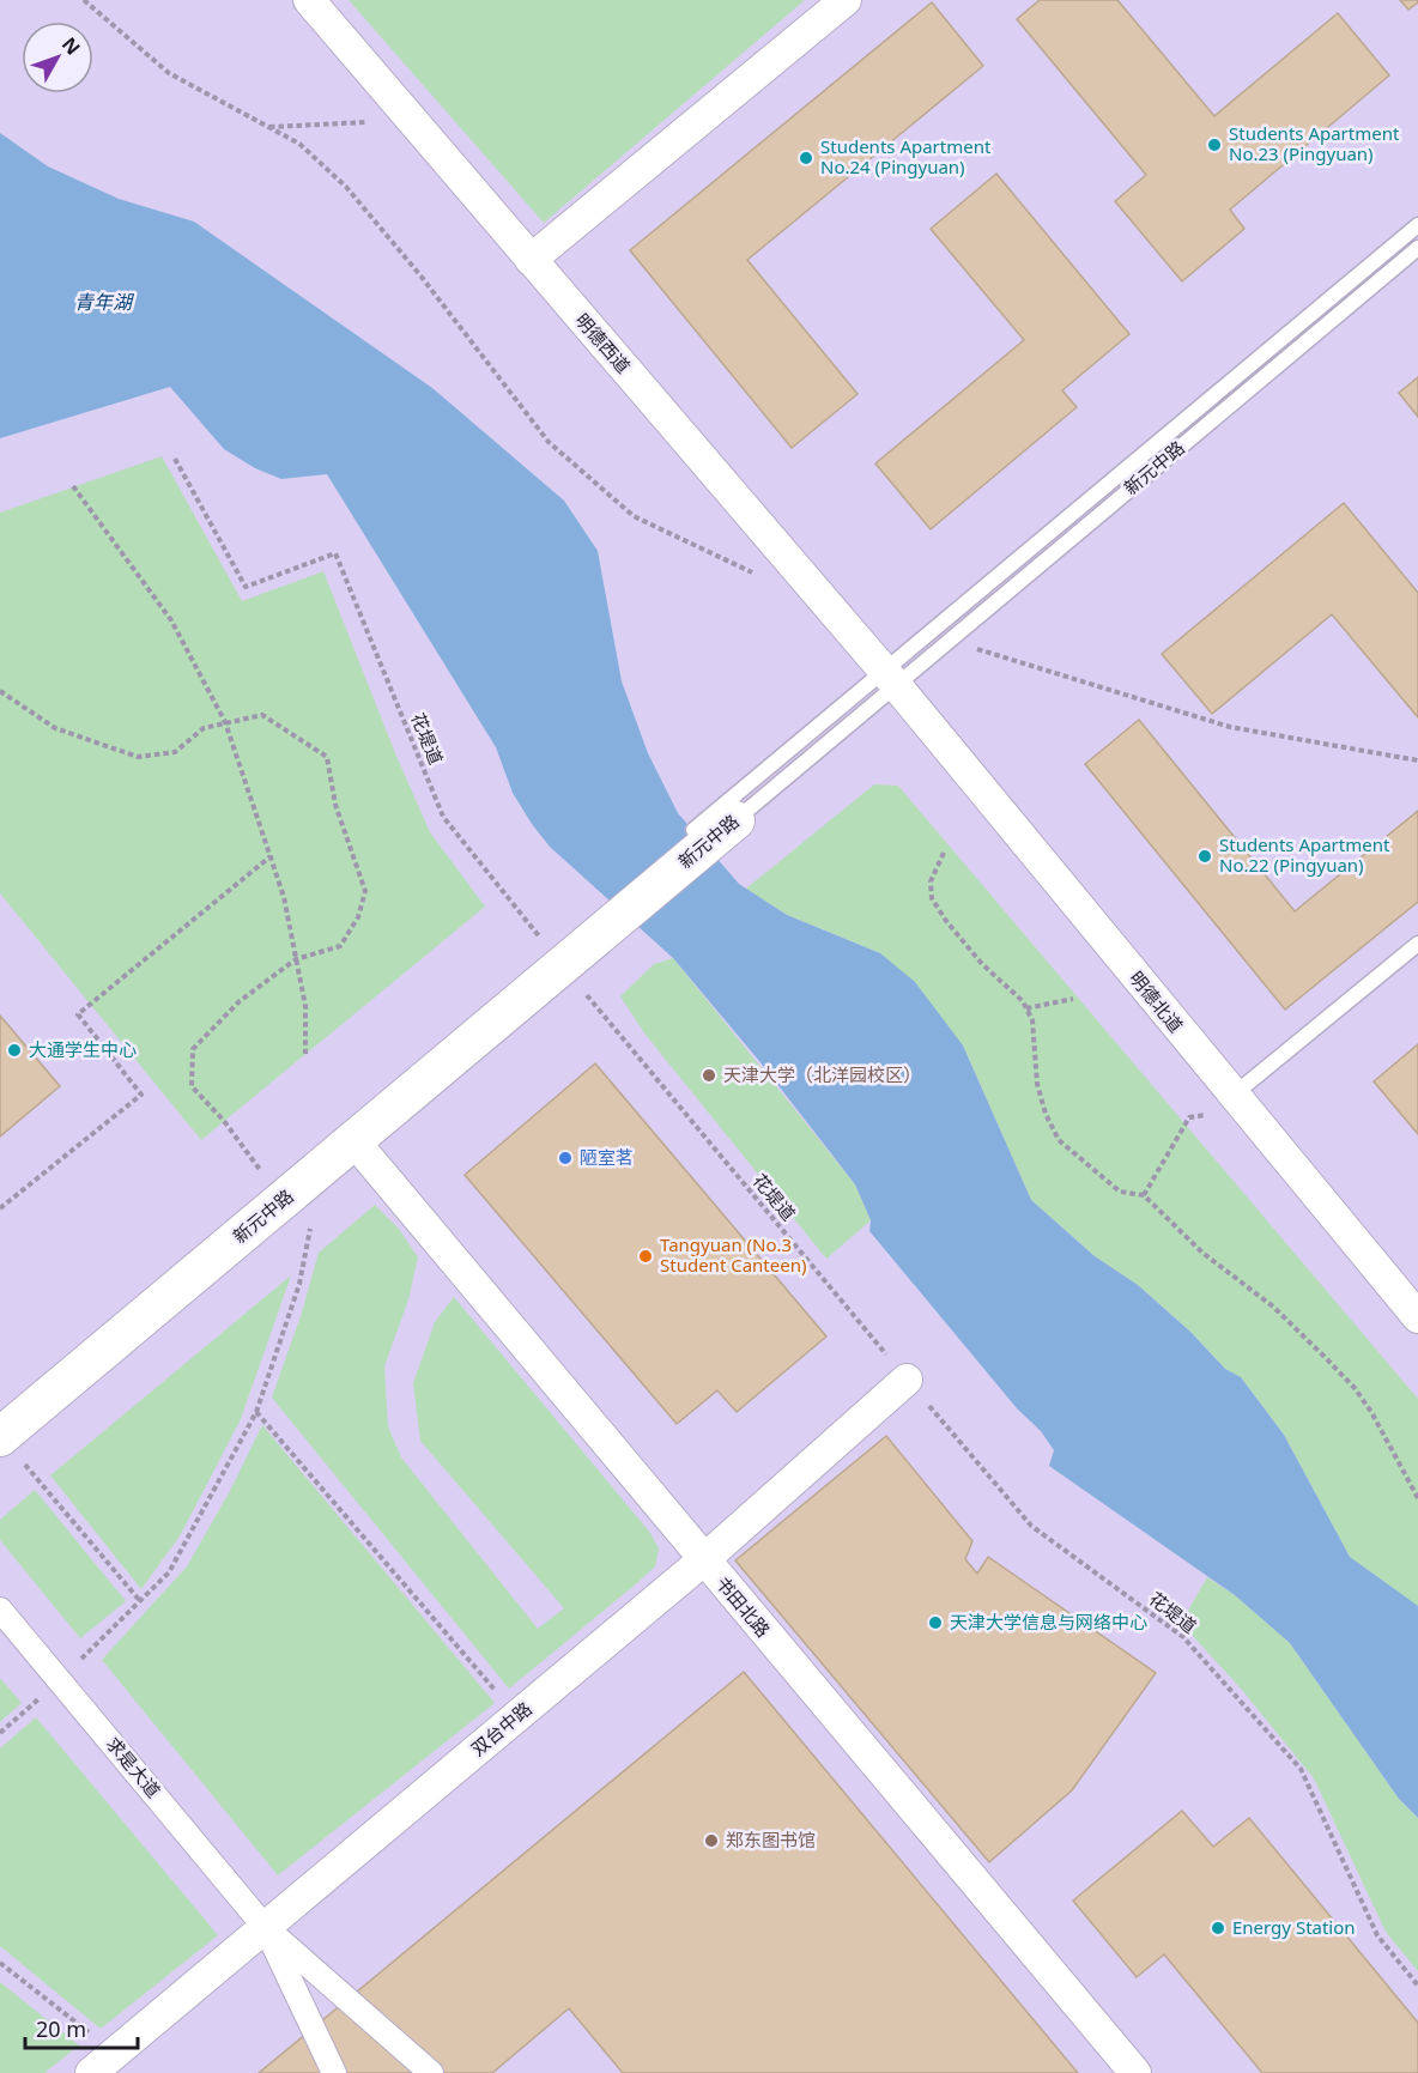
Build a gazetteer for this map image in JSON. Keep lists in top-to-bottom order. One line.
{"streets":{"street":["明德西道","新元中路","明德北道","书田北路","双台中路","求是大道"],"path":["花堤道"]},"crossings":[["明德西道","新元中路"],["明德西道","明德北道"],["新元中路","花堤道"],["新元中路","明德北道"],["新元中路","书田北路"],["花堤道","双台中路"],["书田北路","双台中路"],["双台中路","求是大道"]],"water":["青年湖"],"places":["Students Apartment No.23 (Pingyuan)","Students Apartment No.24 (Pingyuan)","Students Apartment No.22 (Pingyuan)","大通学生中心","天津大学（北洋园校区）","陋室茗","Tangyuan (No.3 Student Canteen)","天津大学信息与网络中心","郑东图书馆","Energy Station"],"scale_bar":"20 m","north":"top right"}
